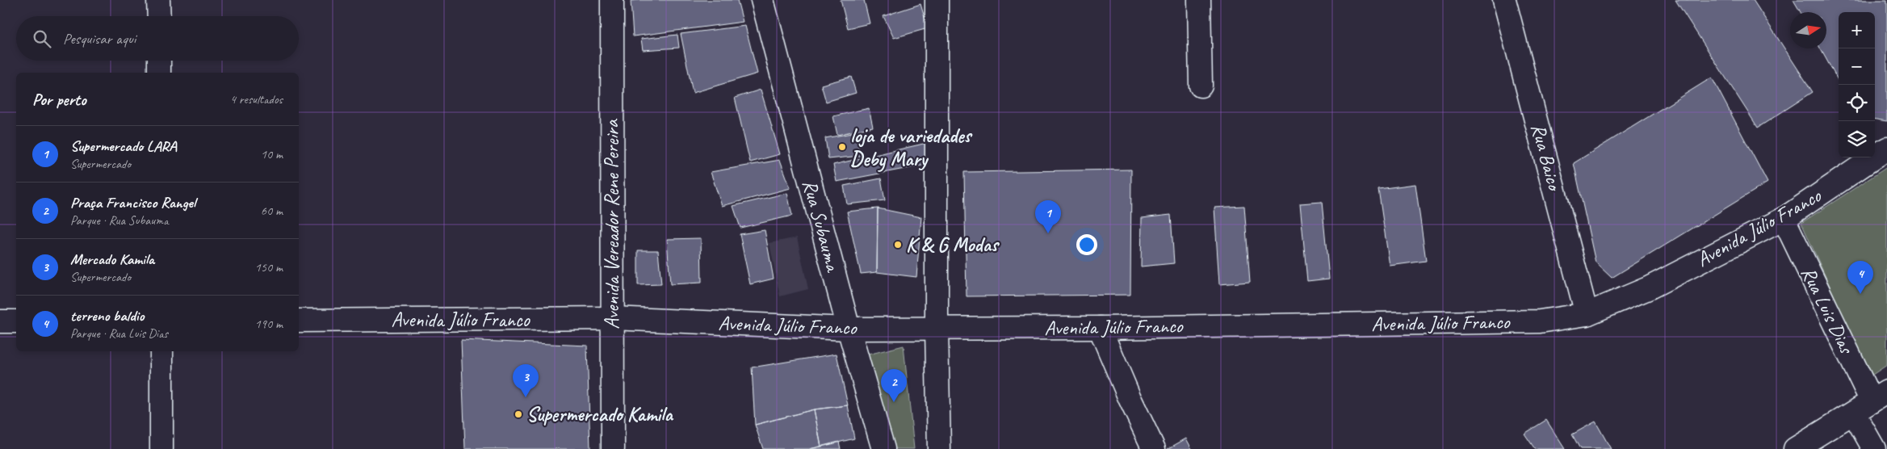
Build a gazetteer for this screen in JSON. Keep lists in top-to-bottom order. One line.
{"streets":{"street":["Rua Baico","Avenida Vereador Rene Pereira","Rua Subauma","Avenida Júlio Franco","Rua Luis Dias"]},"crossings":[["Rua Baico","Avenida Júlio Franco"],["Avenida Vereador Rene Pereira","Avenida Júlio Franco"],["Rua Subauma","Avenida Júlio Franco"],["Avenida Júlio Franco","Rua Luis Dias"]],"places":["loja de variedades Deby Mary","K & G Modas","Supermercado Kamila"],"north":"right","page":{"map_buttons":["+","−"],"search":"Pesquisar aqui","heading":["Por perto","4 resultados"],"list":[{"mark":"1","name":"Supermercado LARA","note":"Supermercado","value":"10 m"},{"mark":"2","name":"Praça Francisco Rangel","note":"Parque · Rua Subauma","value":"60 m"},{"mark":"3","name":"Mercado Kamila","note":"Supermercado","value":"150 m"},{"mark":"4","name":"terreno baldio","note":"Parque · Rua Luis Dias","value":"190 m"}],"pins":["1","4","3","2"]}}
